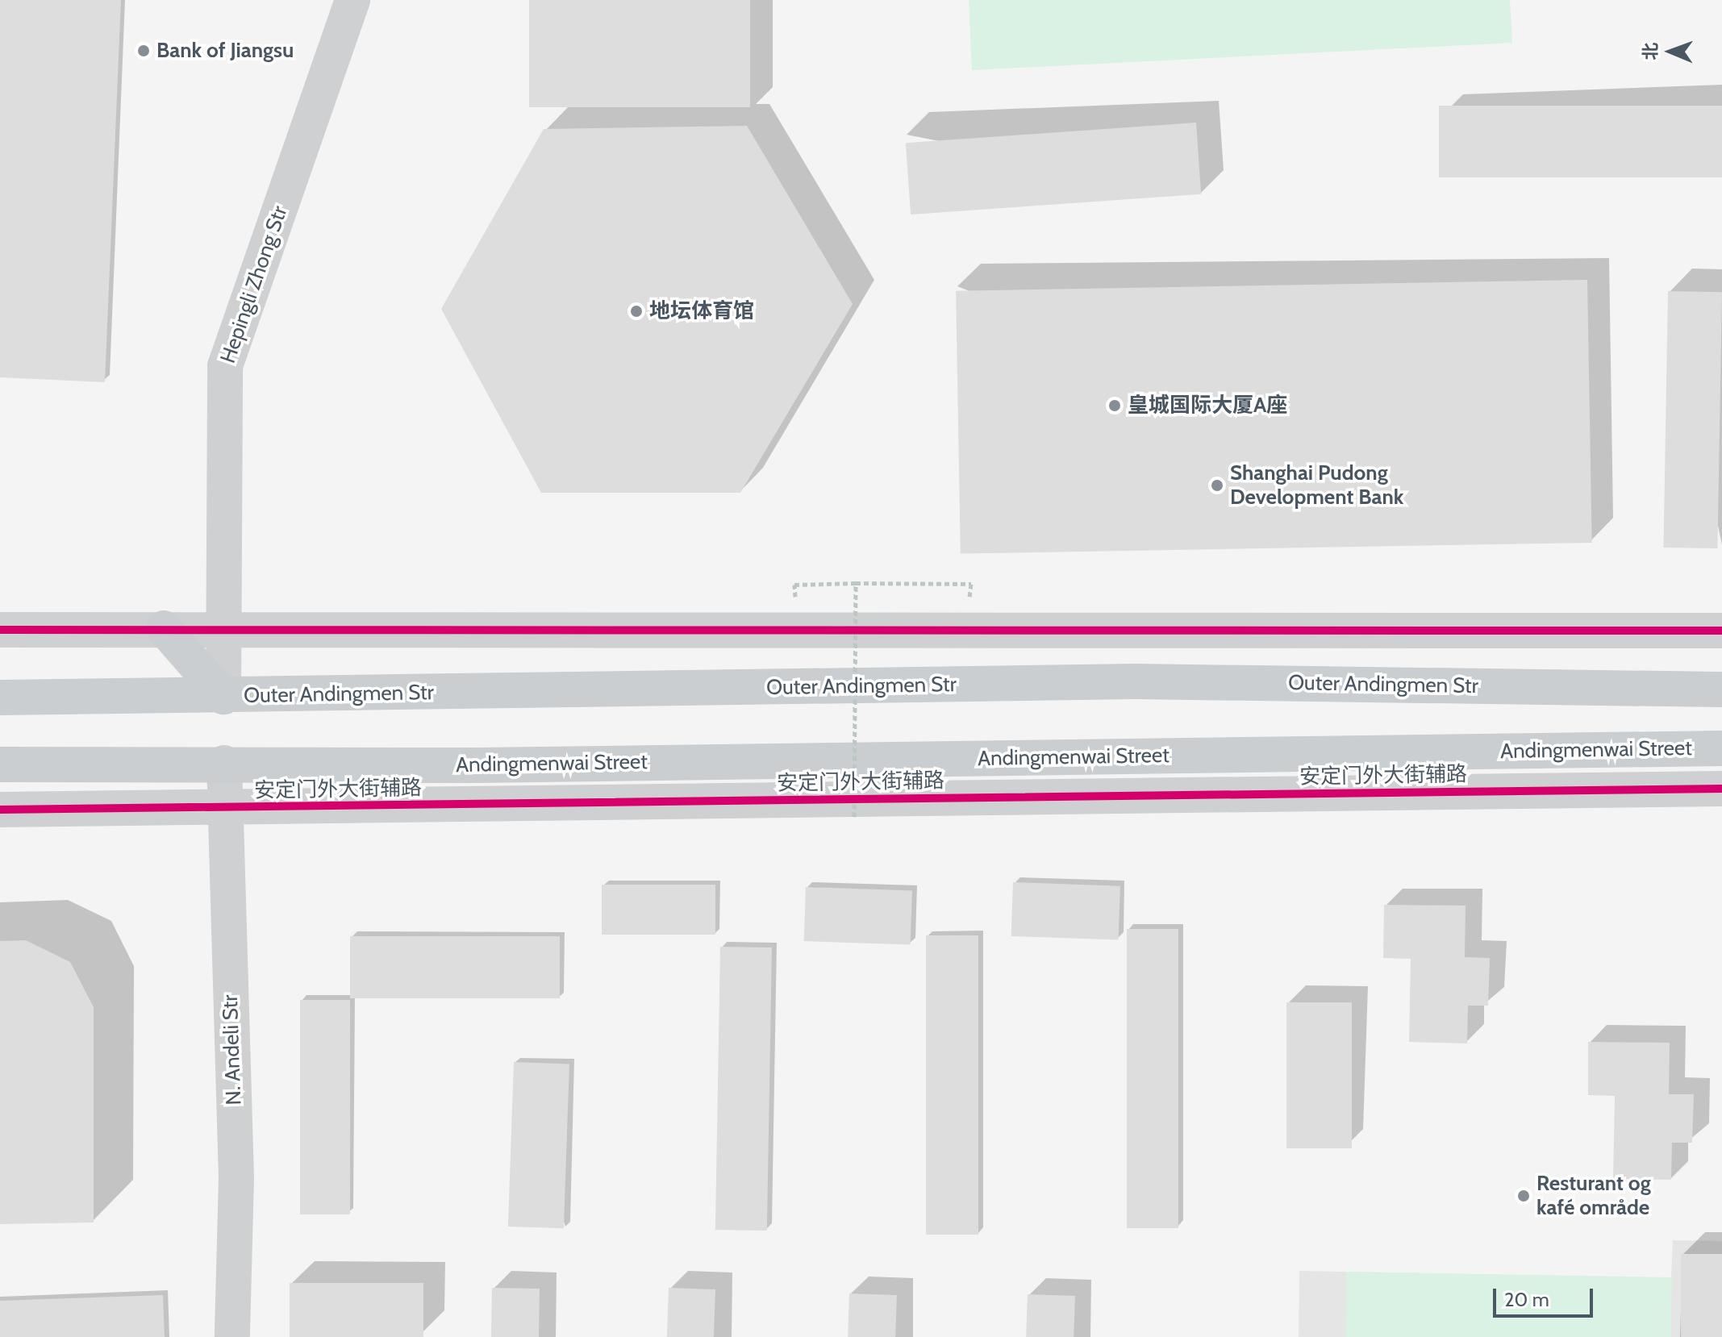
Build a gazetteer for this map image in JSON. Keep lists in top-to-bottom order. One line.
{"streets":{"main road":["Outer Andingmen Str","Andingmenwai Street"],"street":["Hepingli Zhong Str","安定门外大街辅路","N. Andeli Str"]},"crossings":[["Hepingli Zhong Str","Outer Andingmen Str"],["Andingmenwai Street","N. Andeli Str"],["安定门外大街辅路","N. Andeli Str"]],"places":["Bank of Jiangsu","地坛体育馆","皇城国际大厦A座","Shanghai Pudong Development Bank","Resturant og kafé område"],"scale_bar":"20 m","north":"left"}
